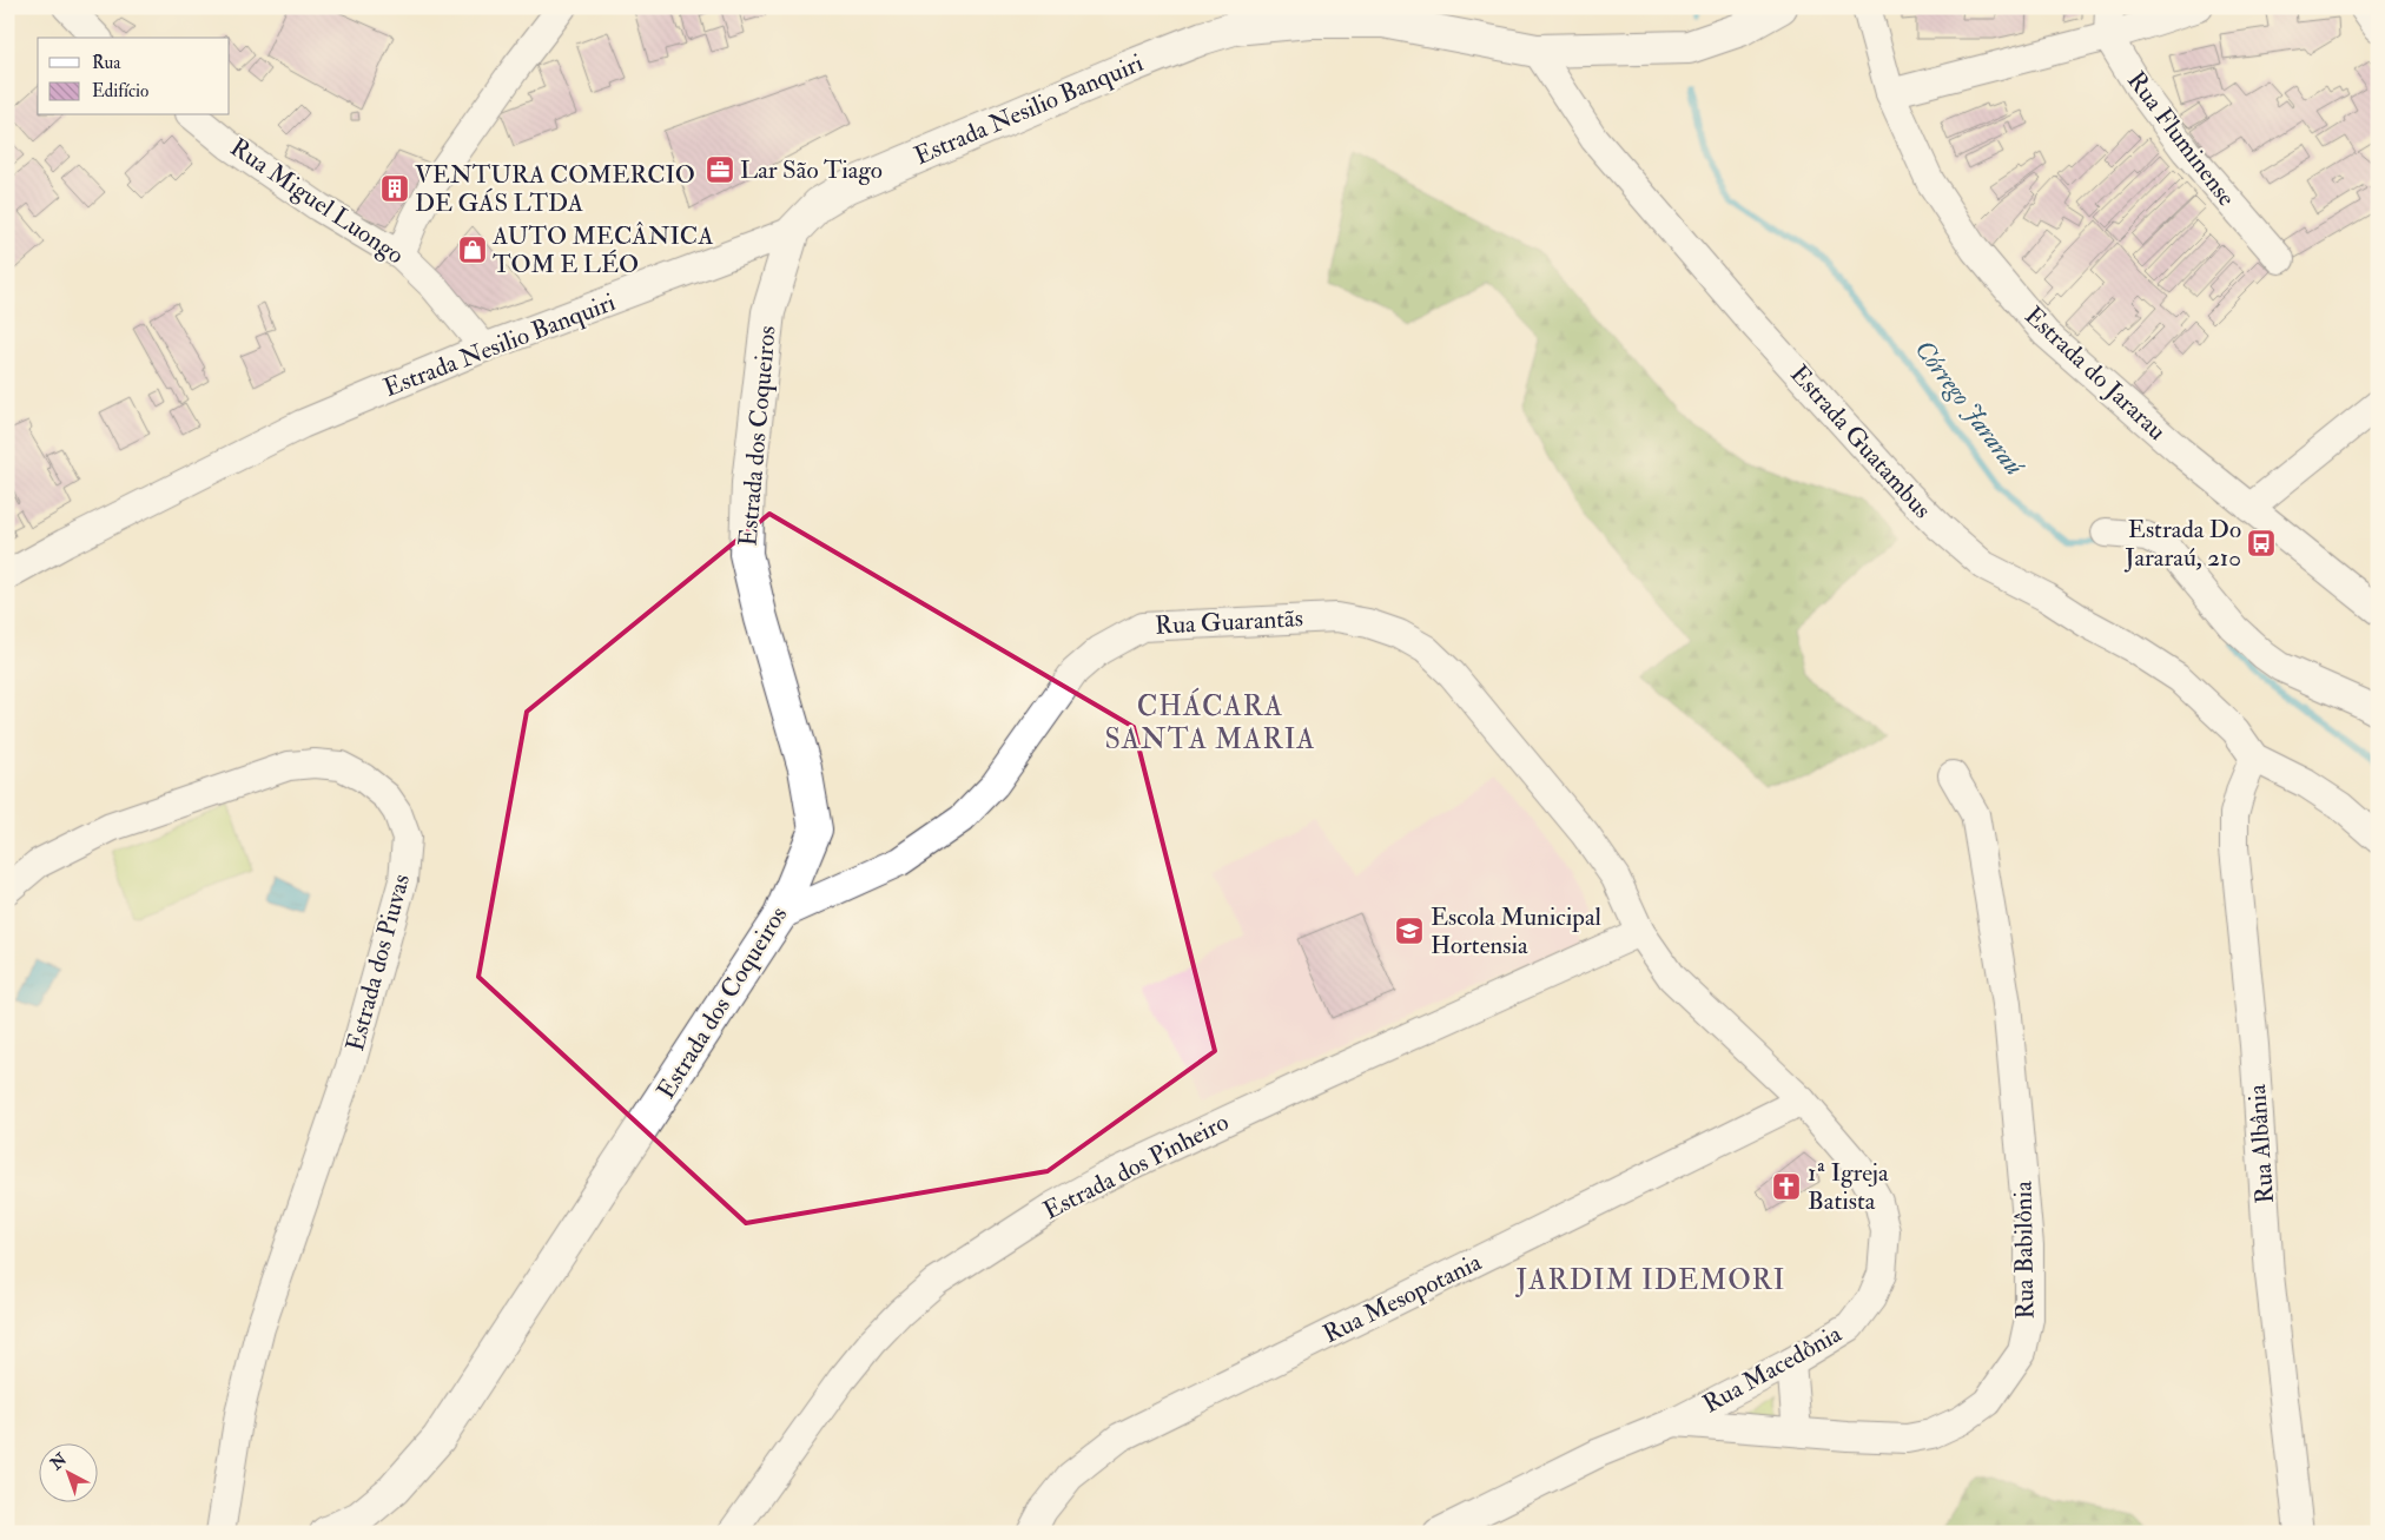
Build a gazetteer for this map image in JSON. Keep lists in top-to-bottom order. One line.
{"streets":{"street":["Estrada Nesilio Banquiri","Rua Fluminense","Rua Miguel Luongo","Estrada do Jararau","Estrada dos Coqueiros","Estrada Guatambus","Rua Guarantãs","Estrada dos Piuvas","Rua Albânia","Estrada dos Pinheiro","Rua Babilônia","Rua Mesopotania","Rua Macedônia"]},"crossings":[["Estrada Nesilio Banquiri","Rua Miguel Luongo"],["Estrada Nesilio Banquiri","Estrada dos Coqueiros"],["Estrada Nesilio Banquiri","Estrada Guatambus"],["Estrada dos Coqueiros","Rua Guarantãs"],["Estrada Guatambus","Rua Albânia"],["Rua Guarantãs","Estrada dos Pinheiro"],["Rua Guarantãs","Rua Macedônia"],["Estrada dos Pinheiro","Rua Macedônia"],["Rua Babilônia","Rua Macedônia"],["Rua Mesopotania","Rua Macedônia"]],"districts":["CHÁCARA SANTA MARIA","JARDIM IDEMORI"],"water":["Córrego Jararaú"],"places":{"office":["Lar São Tiago"],"building":["VENTURA COMERCIO DE GÁS LTDA"],"shop":["AUTO MECÂNICA TOM E LÉO"],"bus stop":["Estrada Do Jararaú, 210"],"school or university":["Escola Municipal Hortensia"],"church":["1ª Igreja Batista"]},"legend":["Rua","Edifício"],"north":"top left"}
